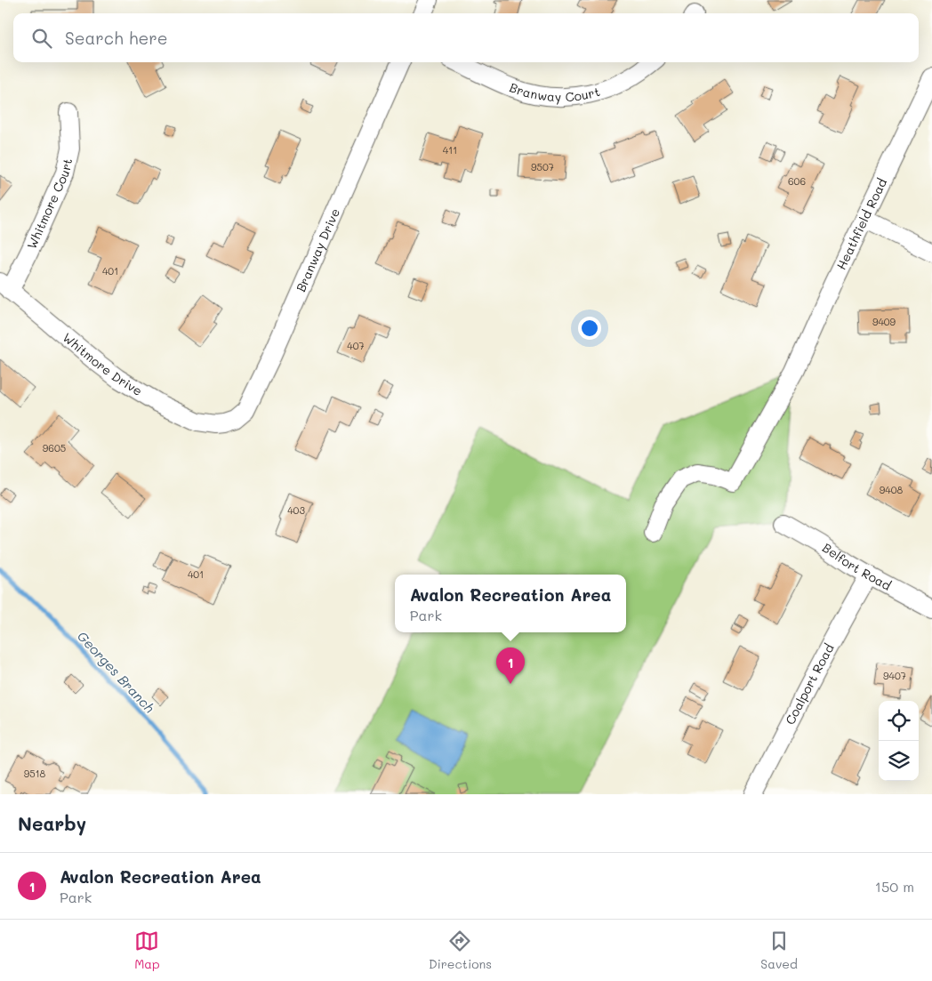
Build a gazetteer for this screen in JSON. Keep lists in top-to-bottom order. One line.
{"streets":{"street":["Branway Court","Whitmore Court","Heathfield Road","Branway Drive","Whitmore Drive","Belfort Road","Coalport Road"]},"crossings":[["Whitmore Court","Whitmore Drive"],["Branway Drive","Whitmore Drive"],["Belfort Road","Coalport Road"]],"water":["Georges Branch"],"house_numbers":["411","9507","606","401","9409","407","9605","9408","403","401","9407","9518"],"page":{"search":"Search here","popup":["Avalon Recreation Area","Park"],"pins":"1","heading":"Nearby","list":[{"mark":"1","name":"Avalon Recreation Area","note":"Park","value":"150 m"}],"nav":["Map","Directions","Saved"]}}
